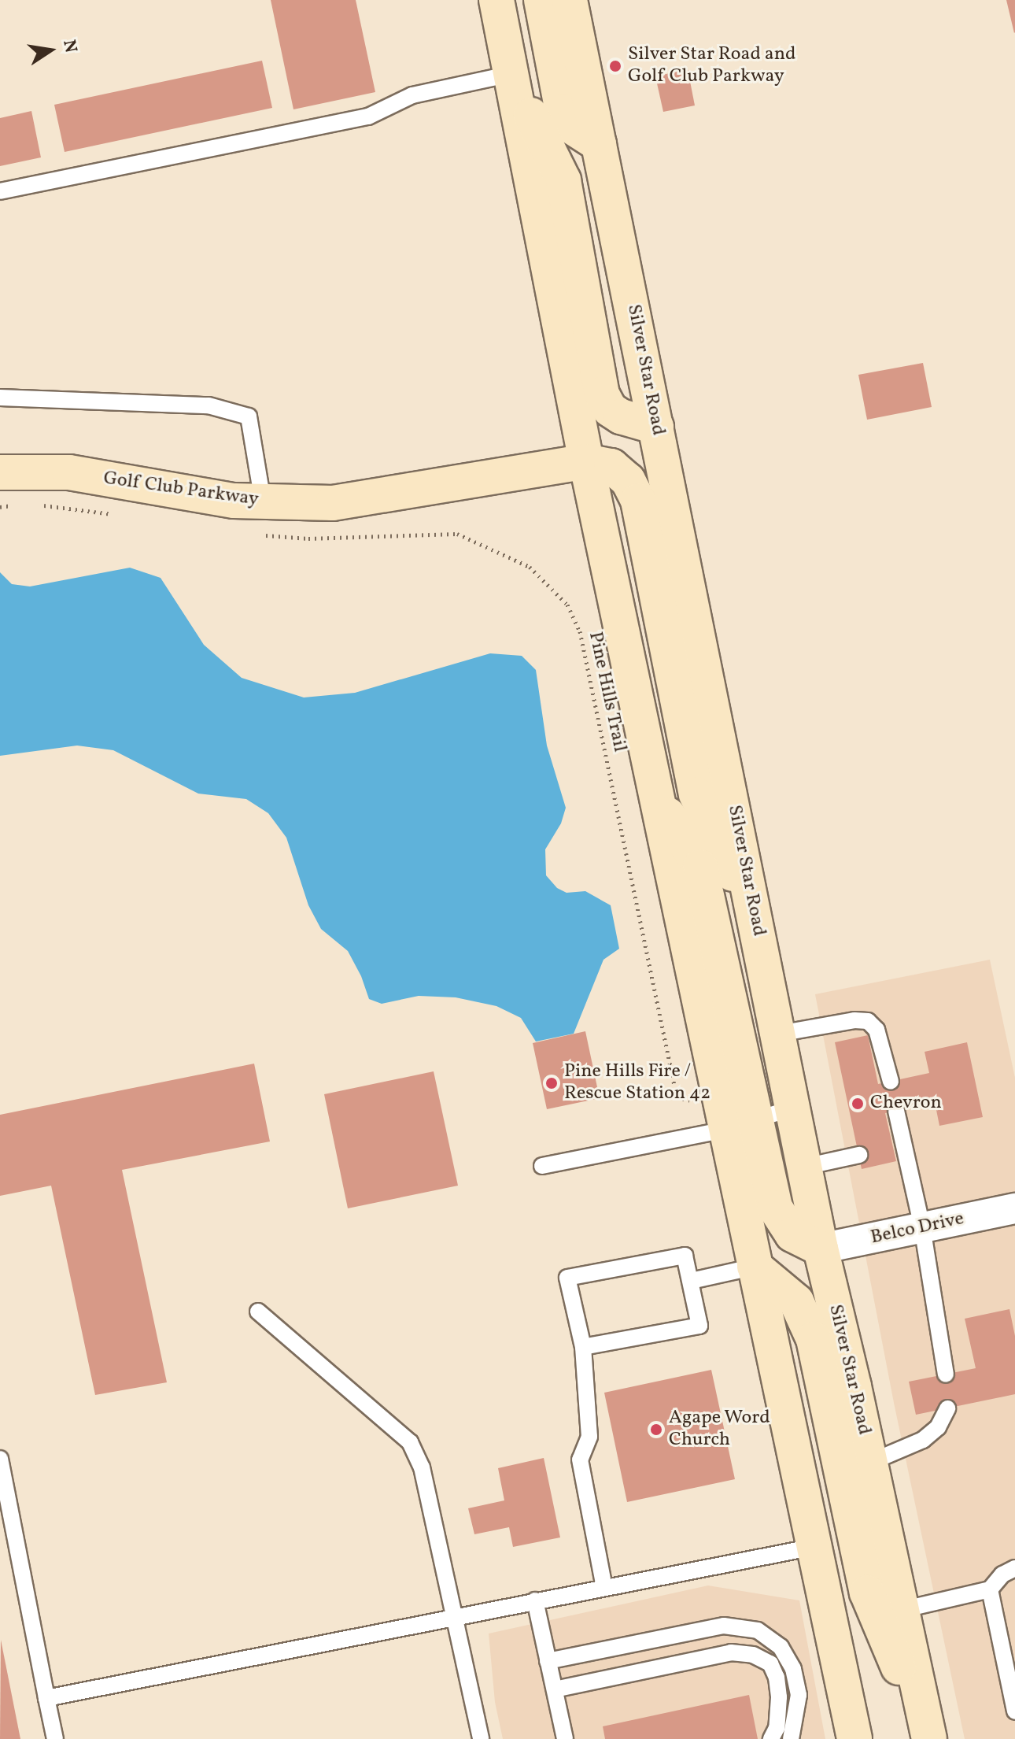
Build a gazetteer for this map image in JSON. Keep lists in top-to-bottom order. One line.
{"streets":{"main road":["Silver Star Road","Golf Club Parkway"],"street":["Belco Drive"],"path":["Pine Hills Trail"]},"crossings":[["Silver Star Road","Belco Drive"],["Golf Club Parkway","Pine Hills Trail"]],"places":["Silver Star Road and Golf Club Parkway","Pine Hills Fire / Rescue Station 42","Chevron","Agape Word Church"],"north":"right"}
